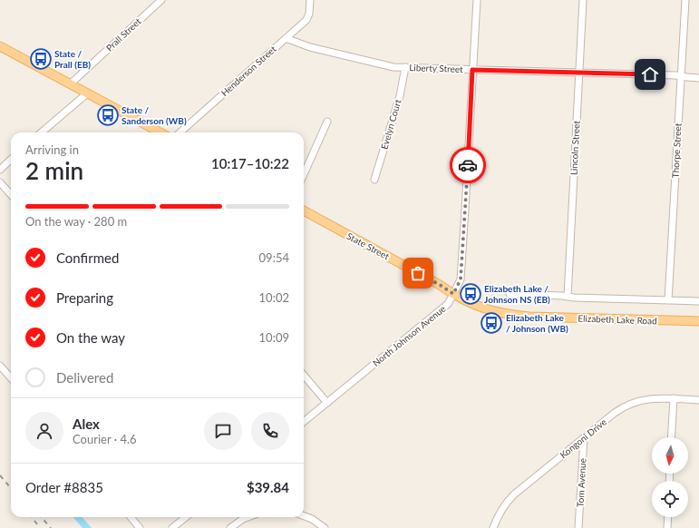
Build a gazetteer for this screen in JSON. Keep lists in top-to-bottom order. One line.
{"streets":{"main road":["State Street","Elizabeth Lake Road"],"street":["Prall Street","Liberty Street","Henderson Street","Evelyn Court","Lincoln Street","Thorpe Street","North Johnson Avenue","Kongoni Drive","Tom Avenue"]},"crossings":[["Liberty Street","Henderson Street"],["Liberty Street","Evelyn Court"],["Liberty Street","Lincoln Street"],["Liberty Street","Thorpe Street"],["Liberty Street","North Johnson Avenue"],["State Street","Elizabeth Lake Road"],["State Street","North Johnson Avenue"],["Elizabeth Lake Road","North Johnson Avenue"],["Kongoni Drive","Tom Avenue"]],"places":{"bus stop":["State / Prall (EB)","State / Sanderson (WB)","Elizabeth Lake / Johnson NS (EB)","Elizabeth Lake / Johnson (WB)"]},"north":"bottom","page":{"heading":["2 min","Arriving in","10:17–10:22"],"panel":["Alex","Courier · 4.6","Order #8835","$39.84"],"bar":"On the way · 280 m","list":[["Confirmed","09:54"],["Preparing","10:02"],["On the way","10:09"],"Delivered"]}}
